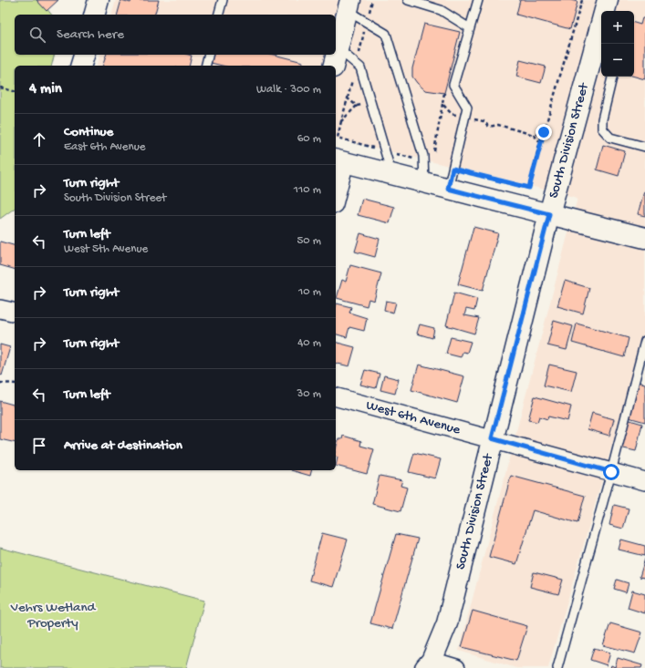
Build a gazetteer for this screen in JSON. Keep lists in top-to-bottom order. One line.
{"streets":{"main road":["South Division Street"],"street":["West 6th Avenue"]},"crossings":[["South Division Street","West 6th Avenue"]],"parks":["Vehrs Wetland Property"],"page":{"map_buttons":["+","−"],"search":"Search here","heading":["4 min","Walk · 300 m"],"list":[["Continue","East 6th Avenue","60 m"],["Turn right","South Division Street","110 m"],["Turn left","West 5th Avenue","50 m"],["Turn right","10 m"],["Turn right","40 m"],["Turn left","30 m"],"Arrive at destination"]}}
